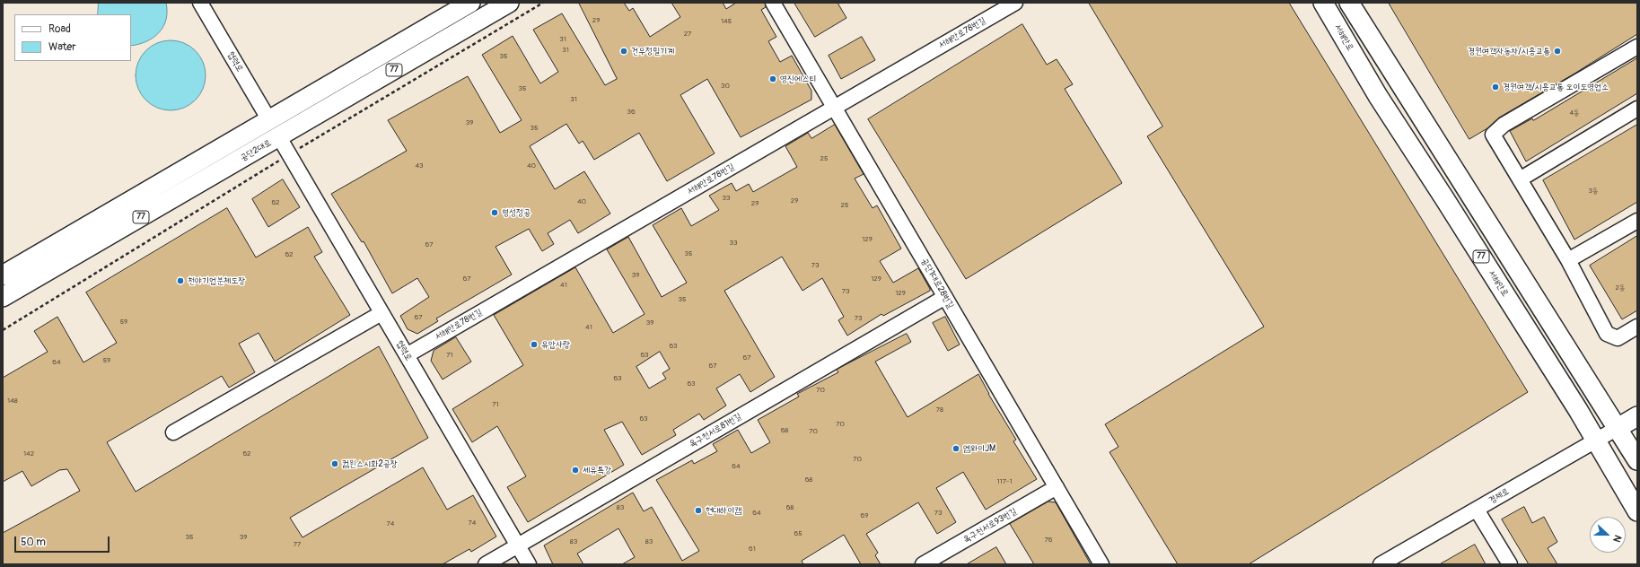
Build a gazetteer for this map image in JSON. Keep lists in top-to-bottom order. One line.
{"streets":{"main road":["서해안로","77","공단2대로"],"street":["서해안로78번길","협력로","공단1대로28번길","옥구천서로81번길","경제로","옥구천서로93번길"]},"crossings":[["서해안로78번길","협력로"],["서해안로78번길","공단1대로28번길"],["서해안로","경제로"],["협력로","77"],["협력로","공단2대로"],["협력로","옥구천서로81번길"],["공단1대로28번길","옥구천서로81번길"],["공단1대로28번길","옥구천서로93번길"]],"places":["건우정밀기계","경원여객자동차/시흥교통","영진에스티","경원여객/시흥교통 오이도영업소","명성정공","천야기업분체도장","유압사랑","엠와이JM","컴윈스시화2공장","세유특강","현대하이캠"],"house_numbers":["29","145","27","31","31","35","30","35","31","36","4동","39","35","25","43","40","3동","33","29","40","62","29","25","129","33","67","35","62","73","39","67","129","41","2동","73","129","35","67","73","59","39","41","63","71","63","67","59","64","67","63","63","70","148","71","78","63","70","68","70","142","62","70","64","68","117-1","83","68","64","73","69","74","74","65","35","39","76","83","83","77","61"],"legend":["Road","Water"],"scale_bar":"50 m","north":"right"}
